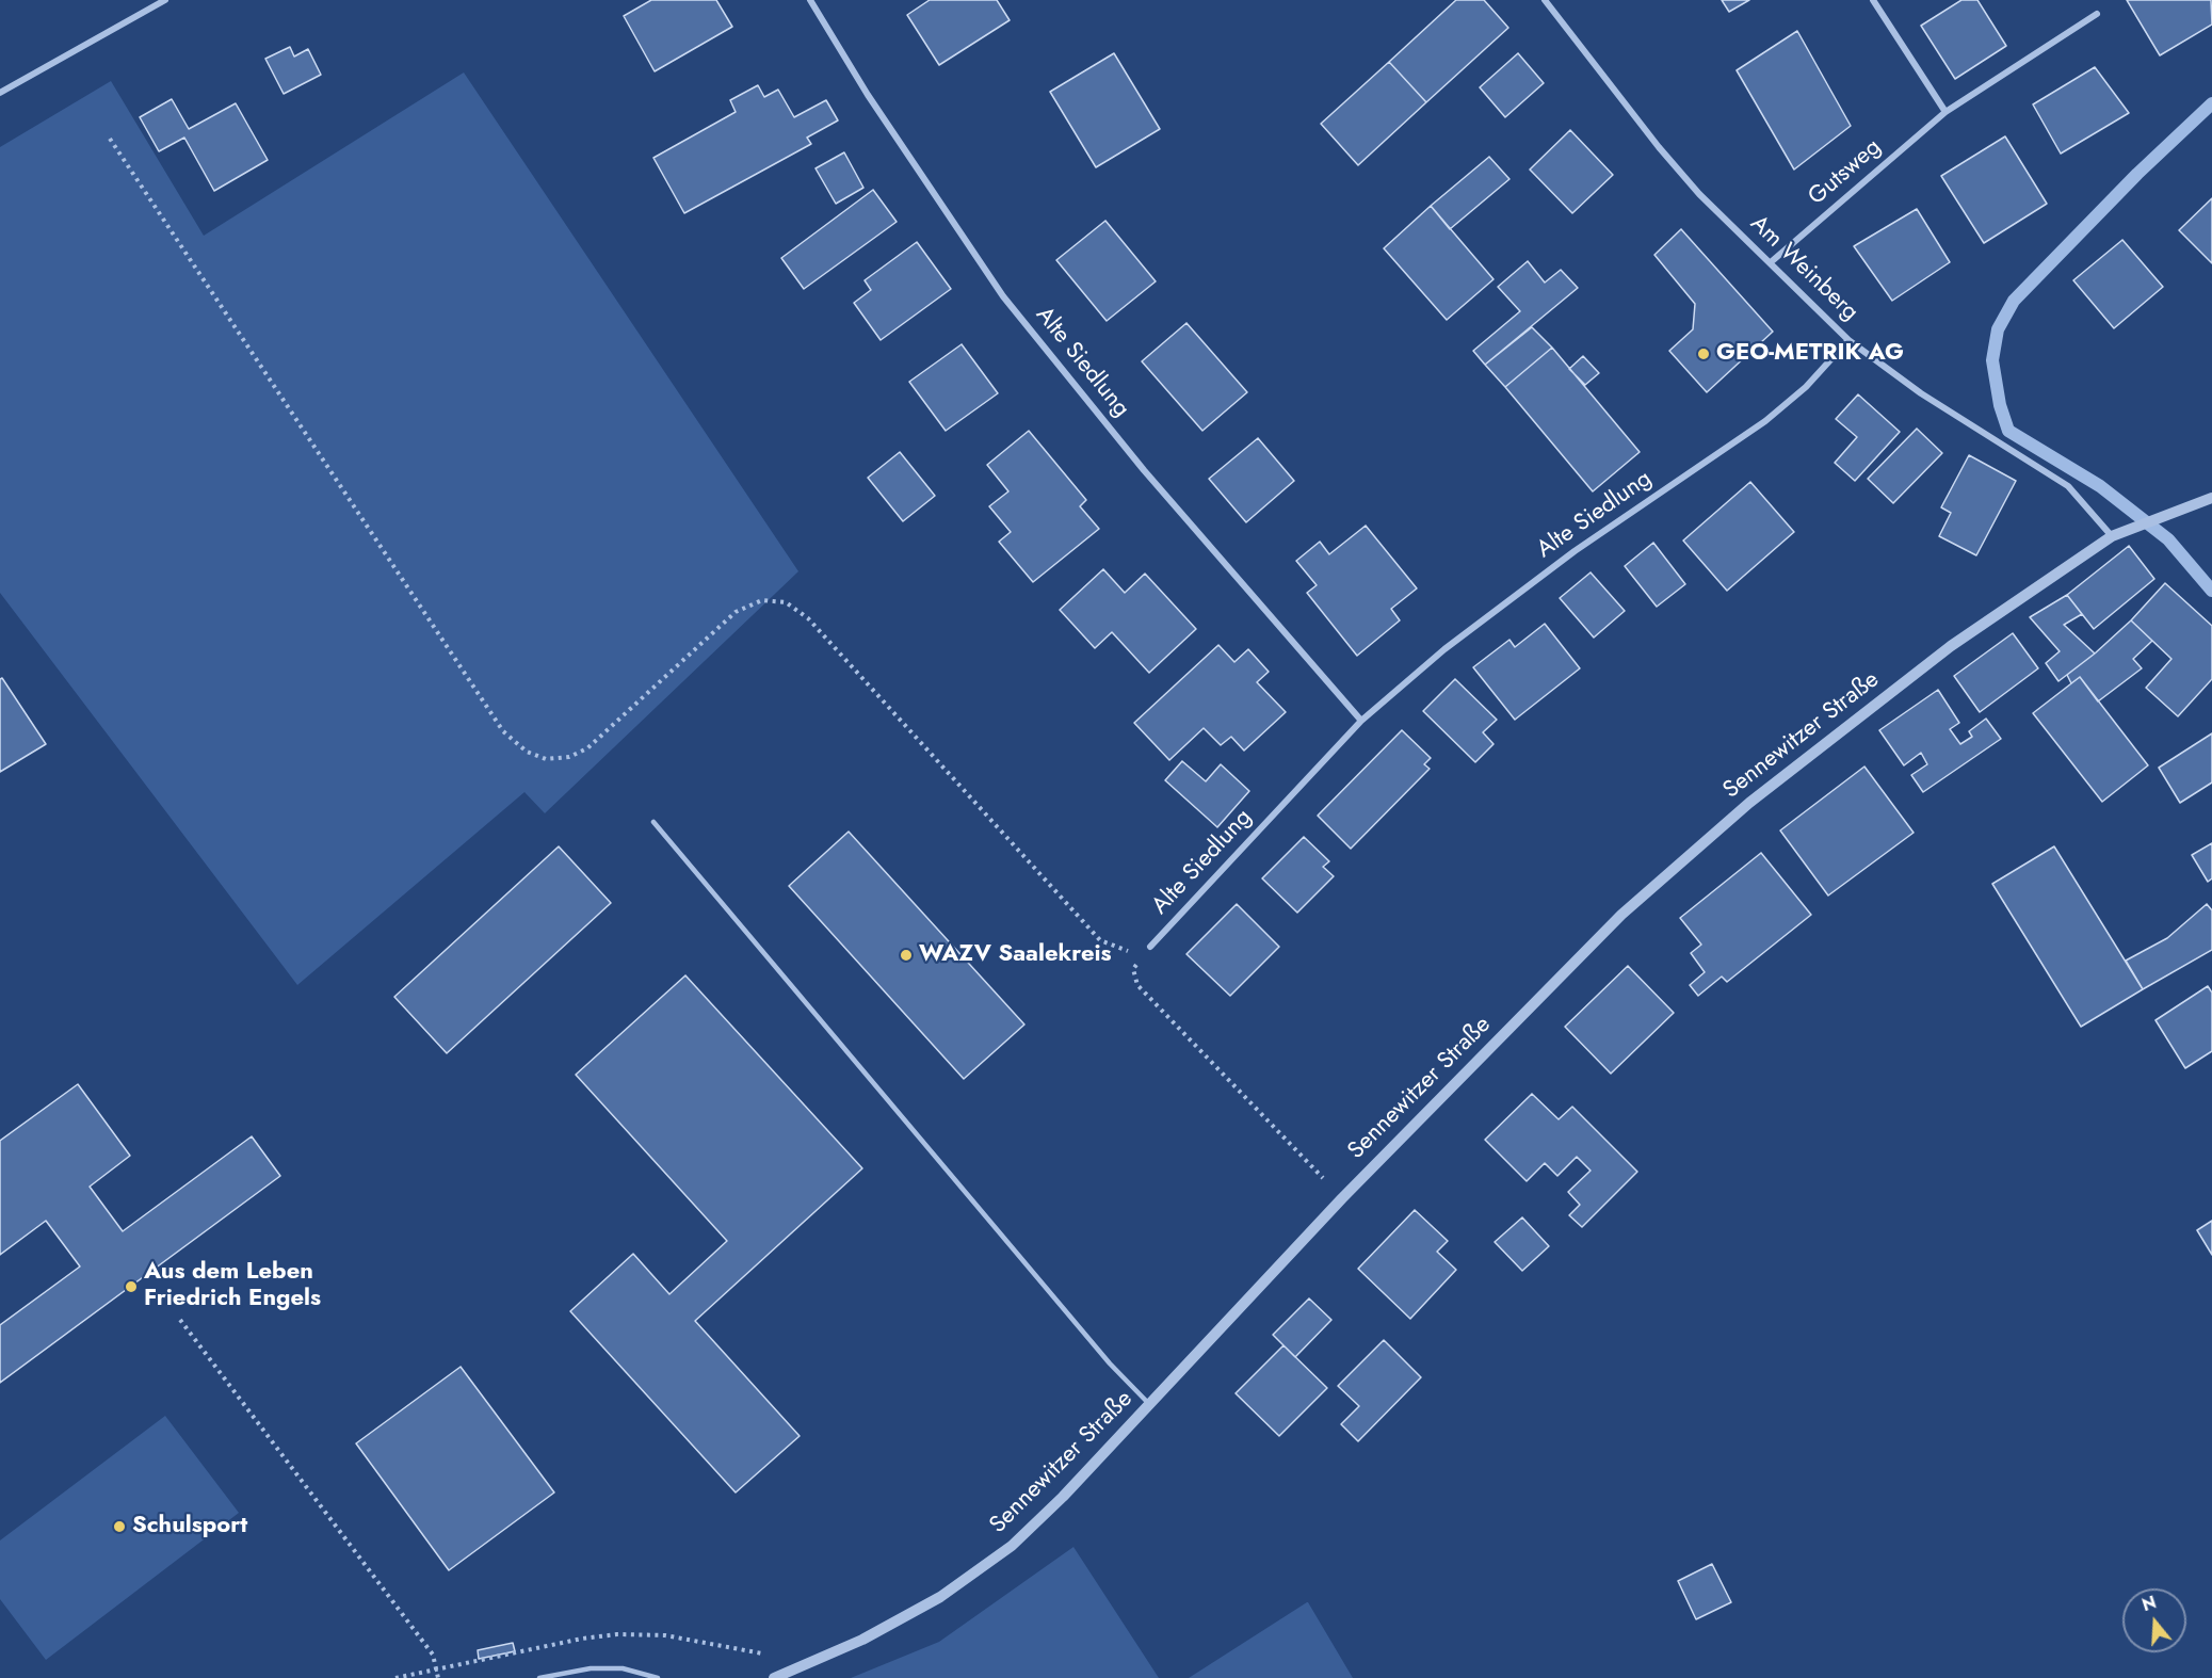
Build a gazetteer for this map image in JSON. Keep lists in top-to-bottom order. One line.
{"streets":{"street":["Gutsweg","Am Weinberg","Alte Siedlung","Sennewitzer Straße"]},"crossings":[["Gutsweg","Am Weinberg"],["Am Weinberg","Alte Siedlung"],["Am Weinberg","Sennewitzer Straße"]],"places":["GEO-METRIK AG","WAZV Saalekreis","Aus dem Leben Friedrich Engels","Schulsport"],"north":"top"}
